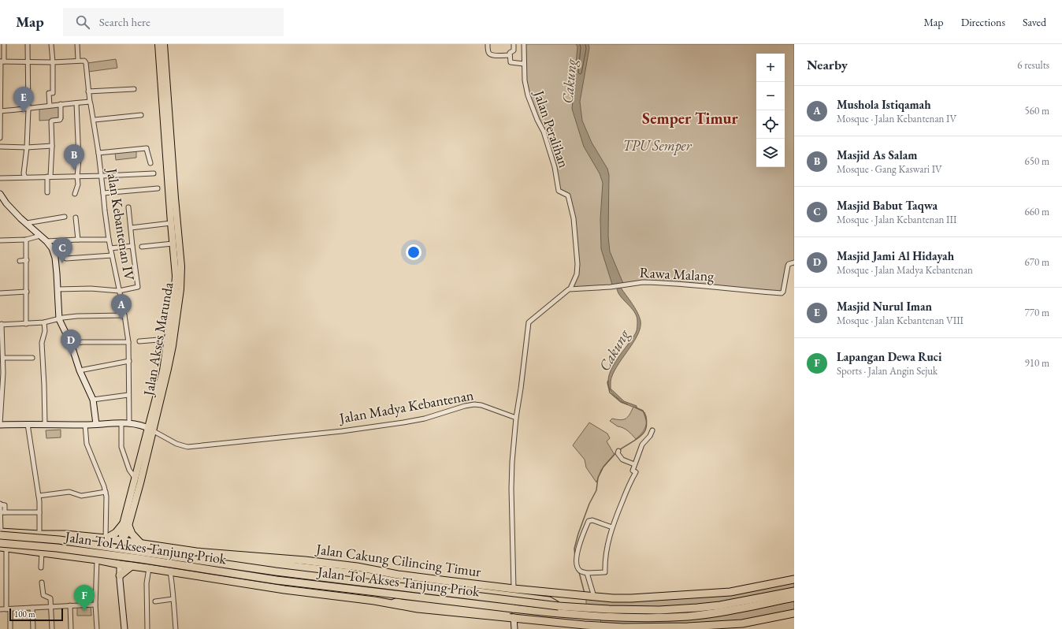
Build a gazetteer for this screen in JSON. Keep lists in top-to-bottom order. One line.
{"streets":{"highway":["Jalan Tol Akses Tanjung Priok","Jalan Cakung Cilincing Timur"],"main road":["Jalan Akses Marunda"],"street":["Jalan Peralihan","Jalan Kebantenan IV","Rawa Malang","Jalan Madya Kebantenan"]},"crossings":[["Jalan Peralihan","Rawa Malang"],["Jalan Kebantenan IV","Jalan Madya Kebantenan"],["Jalan Akses Marunda","Jalan Madya Kebantenan"],["Jalan Akses Marunda","Jalan Cakung Cilincing Timur"],["Jalan Tol Akses Tanjung Priok","Jalan Cakung Cilincing Timur"]],"districts":["Semper Timur"],"water":["Cakung"],"parks":["TPU Semper"],"scale_bar":"100 m","page":{"header":"Map","search":"Search here","nav":["Map","Directions","Saved"],"heading":["Nearby","6 results"],"map_buttons":["+","−"],"list":[{"mark":"A","name":"Mushola Istiqamah","note":"Mosque · Jalan Kebantenan IV","value":"560 m"},{"mark":"B","name":"Masjid As Salam","note":"Mosque · Gang Kaswari IV","value":"650 m"},{"mark":"C","name":"Masjid Babut Taqwa","note":"Mosque · Jalan Kebantenan III","value":"660 m"},{"mark":"D","name":"Masjid Jami Al Hidayah","note":"Mosque · Jalan Madya Kebantenan","value":"670 m"},{"mark":"E","name":"Masjid Nurul Iman","note":"Mosque · Jalan Kebantenan VIII","value":"770 m"},{"mark":"F","name":"Lapangan Dewa Ruci","note":"Sports · Jalan Angin Sejuk","value":"910 m"}],"pins":["E","B","C","A","D","F"],"scale":"100 m"}}
